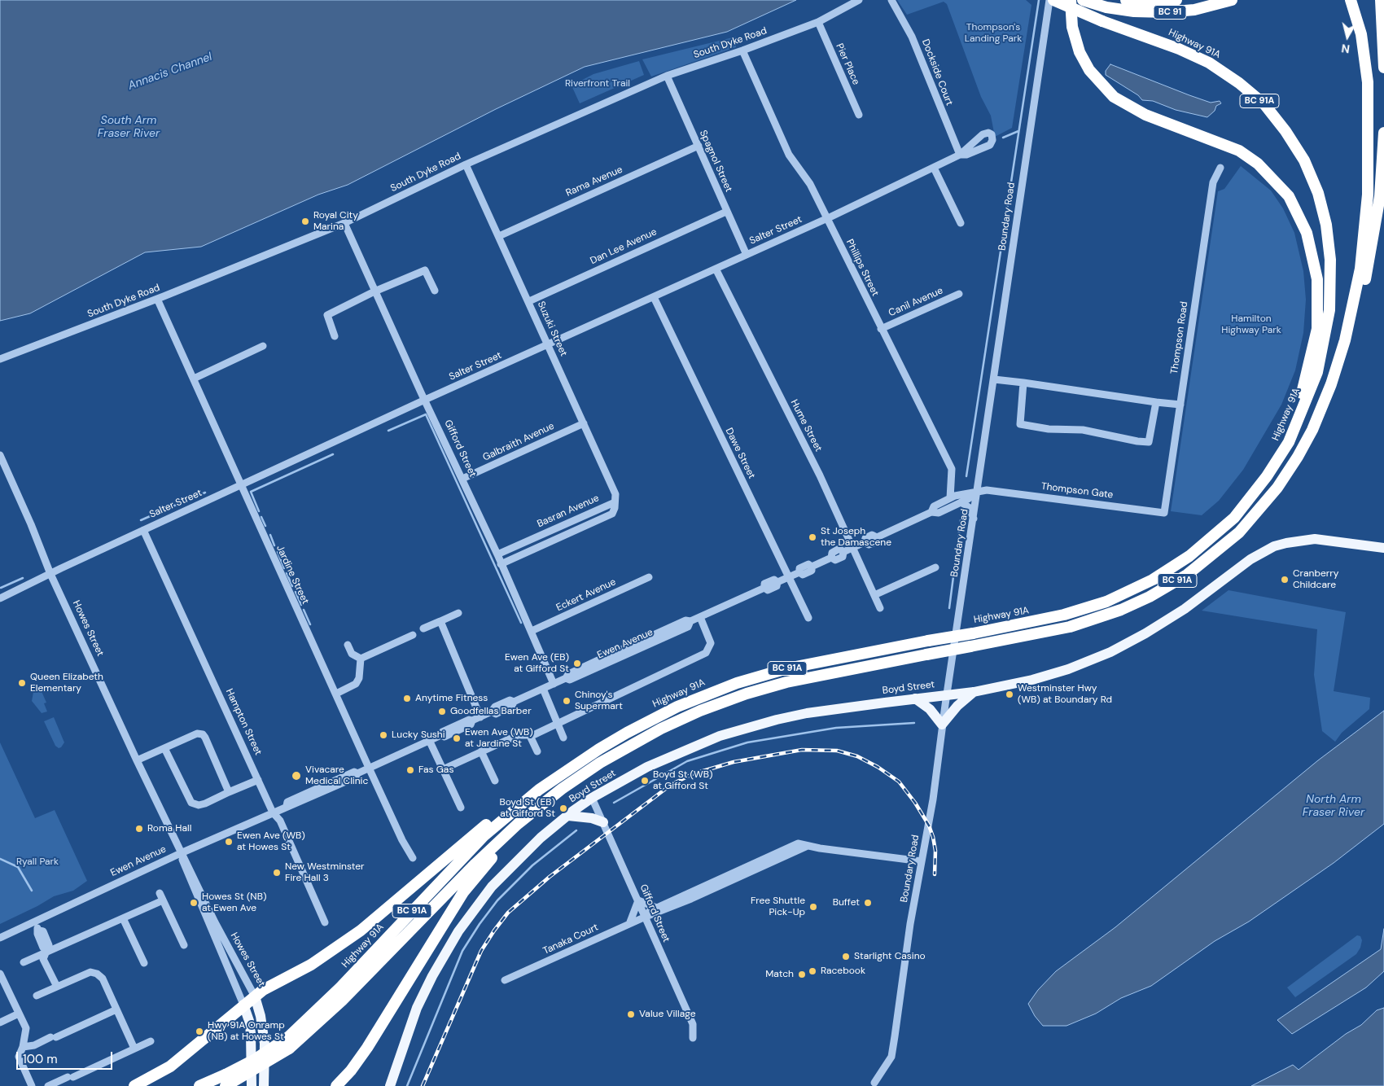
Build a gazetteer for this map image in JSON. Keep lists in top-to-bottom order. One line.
{"streets":{"highway":["BC 91","Highway 91A","BC 91A"],"main road":["Howes Street","Boyd Street"],"street":["South Dyke Road","Pier Place","Dockside Court","Spagnol Street","Rama Avenue","Boundary Road","Salter Street","Dan Lee Avenue","Phillips Street","Canil Avenue","Suzuki Street","Thompson Road","Hume Street","Galbraith Avenue","Gifford Street","Dawe Street","Thompson Gate","Basran Avenue","Jardine Street","Eckert Avenue","Ewen Avenue","Hampton Street","Tanaka Court"]},"crossings":[["South Dyke Road","Pier Place"],["South Dyke Road","Spagnol Street"],["South Dyke Road","Phillips Street"],["South Dyke Road","Suzuki Street"],["South Dyke Road","Gifford Street"],["South Dyke Road","Jardine Street"],["Dockside Court","Salter Street"],["Spagnol Street","Rama Avenue"],["Spagnol Street","Salter Street"],["Spagnol Street","Dan Lee Avenue"],["Rama Avenue","Suzuki Street"],["Boundary Road","Ewen Avenue"],["Boundary Road","Boyd Street"],["Salter Street","Phillips Street"],["Salter Street","Suzuki Street"],["Salter Street","Hume Street"],["Salter Street","Gifford Street"],["Salter Street","Dawe Street"],["Salter Street","Jardine Street"],["Salter Street","Howes Street"],["Salter Street","Hampton Street"],["Dan Lee Avenue","Suzuki Street"],["Phillips Street","Canil Avenue"],["Phillips Street","Ewen Avenue"],["Suzuki Street","Galbraith Avenue"],["Suzuki Street","Basran Avenue"],["Thompson Road","Thompson Gate"],["Hume Street","Ewen Avenue"],["Galbraith Avenue","Gifford Street"],["Gifford Street","Basran Avenue"],["Gifford Street","Eckert Avenue"],["Gifford Street","Ewen Avenue"],["Gifford Street","Boyd Street"],["Gifford Street","Tanaka Court"],["Dawe Street","Ewen Avenue"],["Thompson Gate","Ewen Avenue"],["Jardine Street","Ewen Avenue"],["Howes Street","Ewen Avenue"],["Ewen Avenue","Hampton Street"]],"water":["Annacis Channel","South Arm Fraser River","North Arm Fraser River"],"parks":["Thompson's Landing Park","Riverfront Trail","Hamilton Highway Park","Ryall Park"],"places":["Royal City Marina","St Joseph the Damascene","Cranberry Childcare","Ewen Ave (EB) at Gifford St","Queen Elizabeth Elementary","Westminster Hwy (WB) at Boundary Rd","Anytime Fitness","Chinoy's Supermart","Goodfellas Barber","Lucky Sushi","Ewen Ave (WB) at Jardine St","Fas Gas","Vivacare Medical Clinic","Boyd St (WB) at Gifford St","Boyd St (EB) at Gifford St","Roma Hall","Ewen Ave (WB) at Howes St","New Westminster Fire Hall 3","Howes St (NB) at Ewen Ave","Buffet","Free Shuttle Pick-Up","Starlight Casino","Racebook","Match","Value Village","Hwy 91A Onramp (NB) at Howes St"],"scale_bar":"100 m","north":"bottom"}
